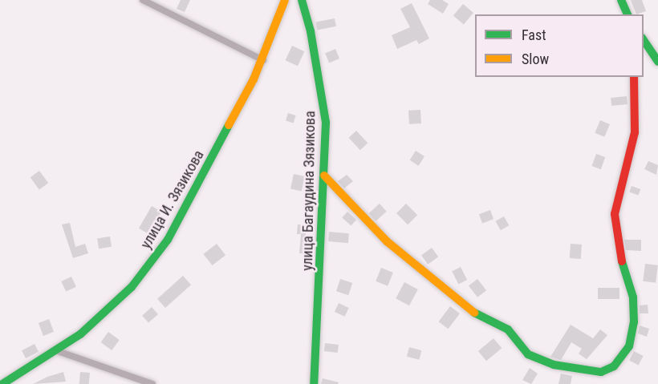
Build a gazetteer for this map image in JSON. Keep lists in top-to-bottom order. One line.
{"streets":{"street":["улица Багаудина Зязикова","улица И. Зязикова"]},"legend":["Fast","Slow"]}
